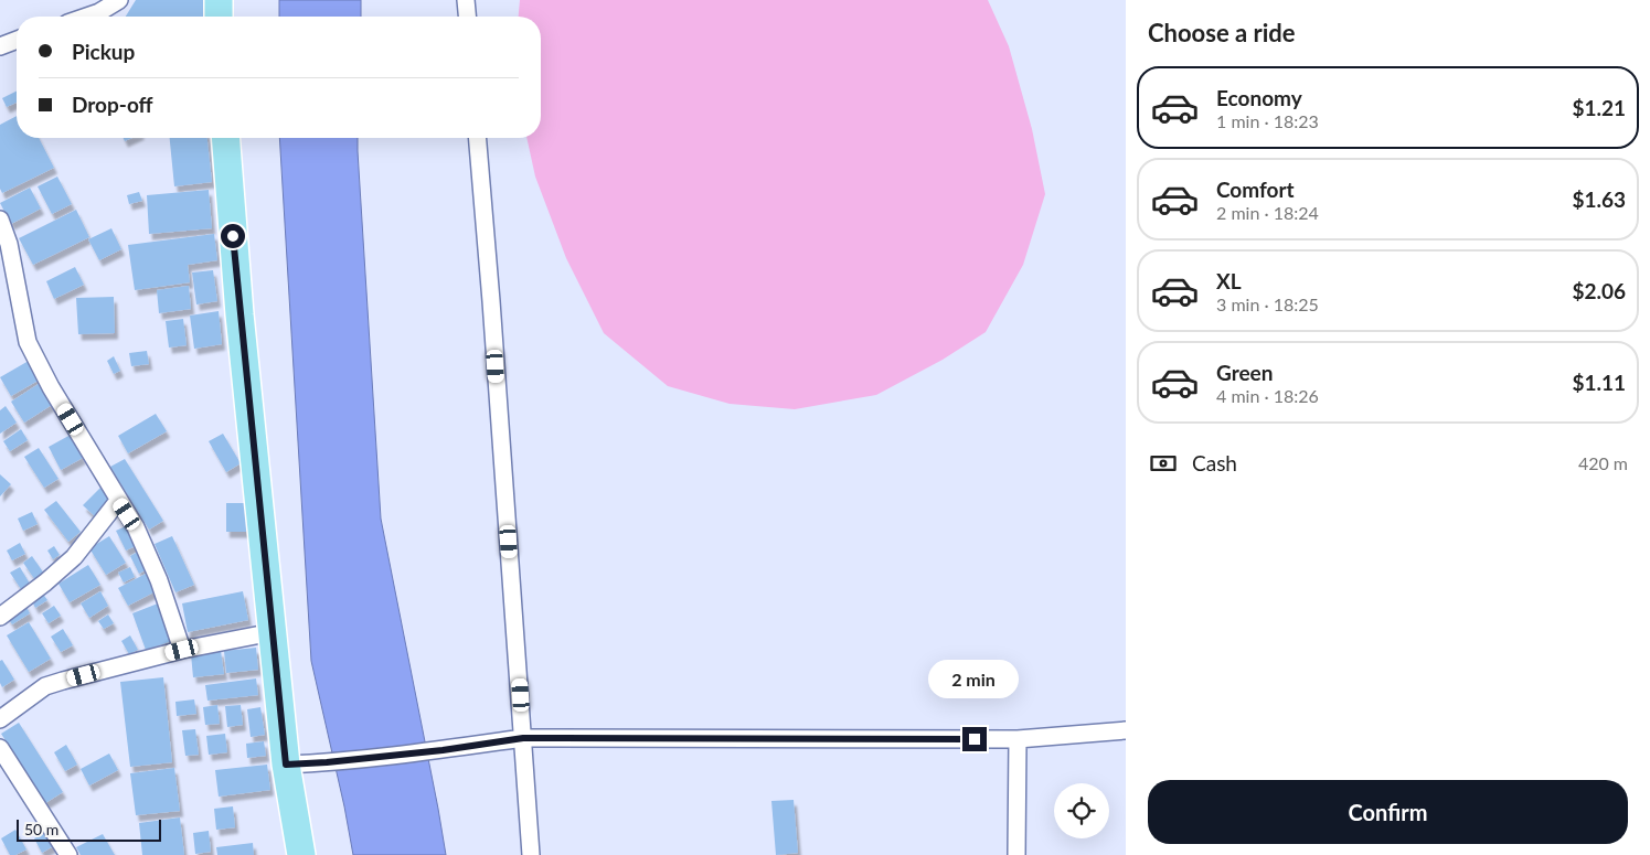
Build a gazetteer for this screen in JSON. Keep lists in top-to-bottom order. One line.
{"scale_bar":"50 m","page":{"heading":"Choose a ride","banner":["Pickup","Drop-off"],"list":[{"name":"Economy","note":"1 min · 18:23","value":"$1.21"},{"name":"Comfort","note":"2 min · 18:24","value":"$1.63"},{"name":"XL","note":"3 min · 18:25","value":"$2.06"},{"name":"Green","note":"4 min · 18:26","value":"$1.11"}],"pay":["Cash","420 m"],"bubble":"2 min","buttons":"Confirm","scale":"50 m"}}
